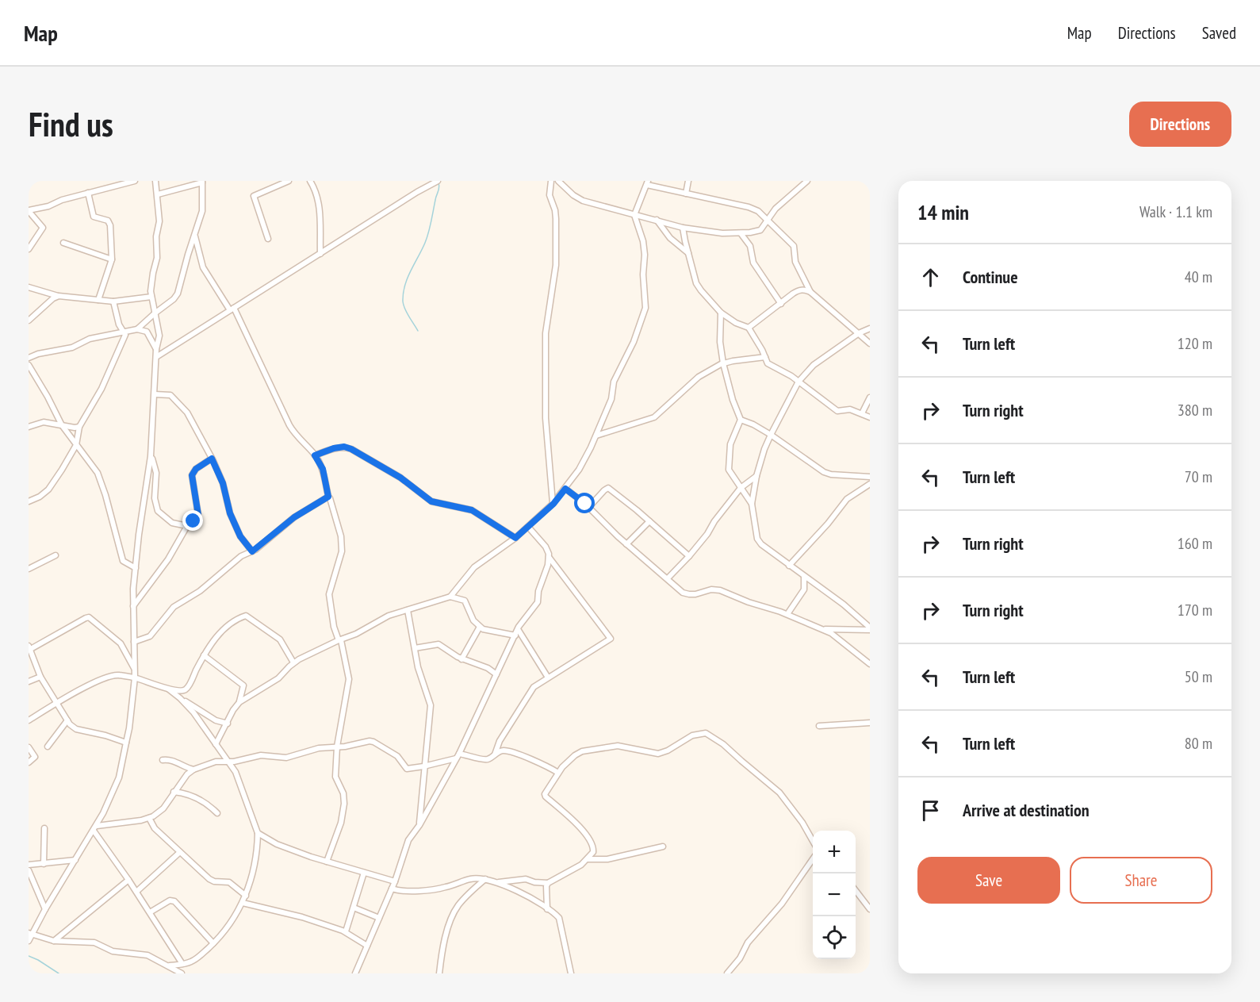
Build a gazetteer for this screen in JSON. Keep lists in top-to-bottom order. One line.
{"page":{"header":"Map","nav":["Map","Directions","Saved"],"buttons":["Directions",["Save","Share"]],"title":"Find us","heading":["14 min","Walk · 1.1 km"],"list":[["Continue","40 m"],["Turn left","120 m"],["Turn right","380 m"],["Turn left","70 m"],["Turn right","160 m"],["Turn right","170 m"],["Turn left","50 m"],["Turn left","80 m"],"Arrive at destination"],"map_buttons":["+","−"]}}
